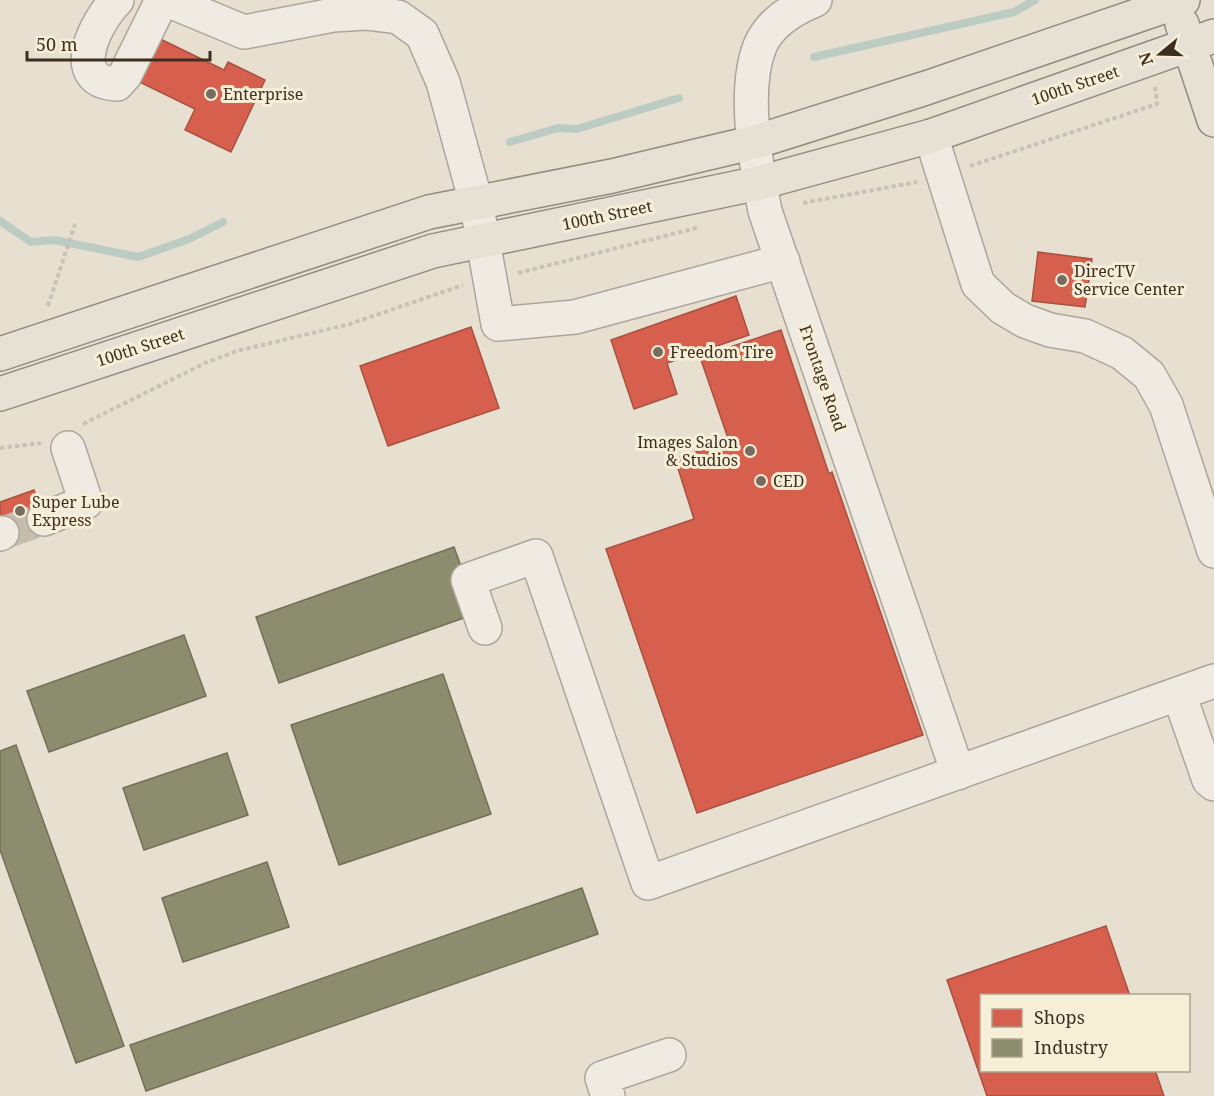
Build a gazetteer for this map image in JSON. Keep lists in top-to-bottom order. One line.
{"streets":{"main road":["100th Street"],"lane":["Frontage Road"]},"crossings":[["100th Street","Frontage Road"]],"places":["Enterprise","DirecTV Service Center","Freedom Tire","Images Salon & Studios","CED","Super Lube Express"],"legend":["Shops","Industry"],"scale_bar":"50 m","north":"left"}
